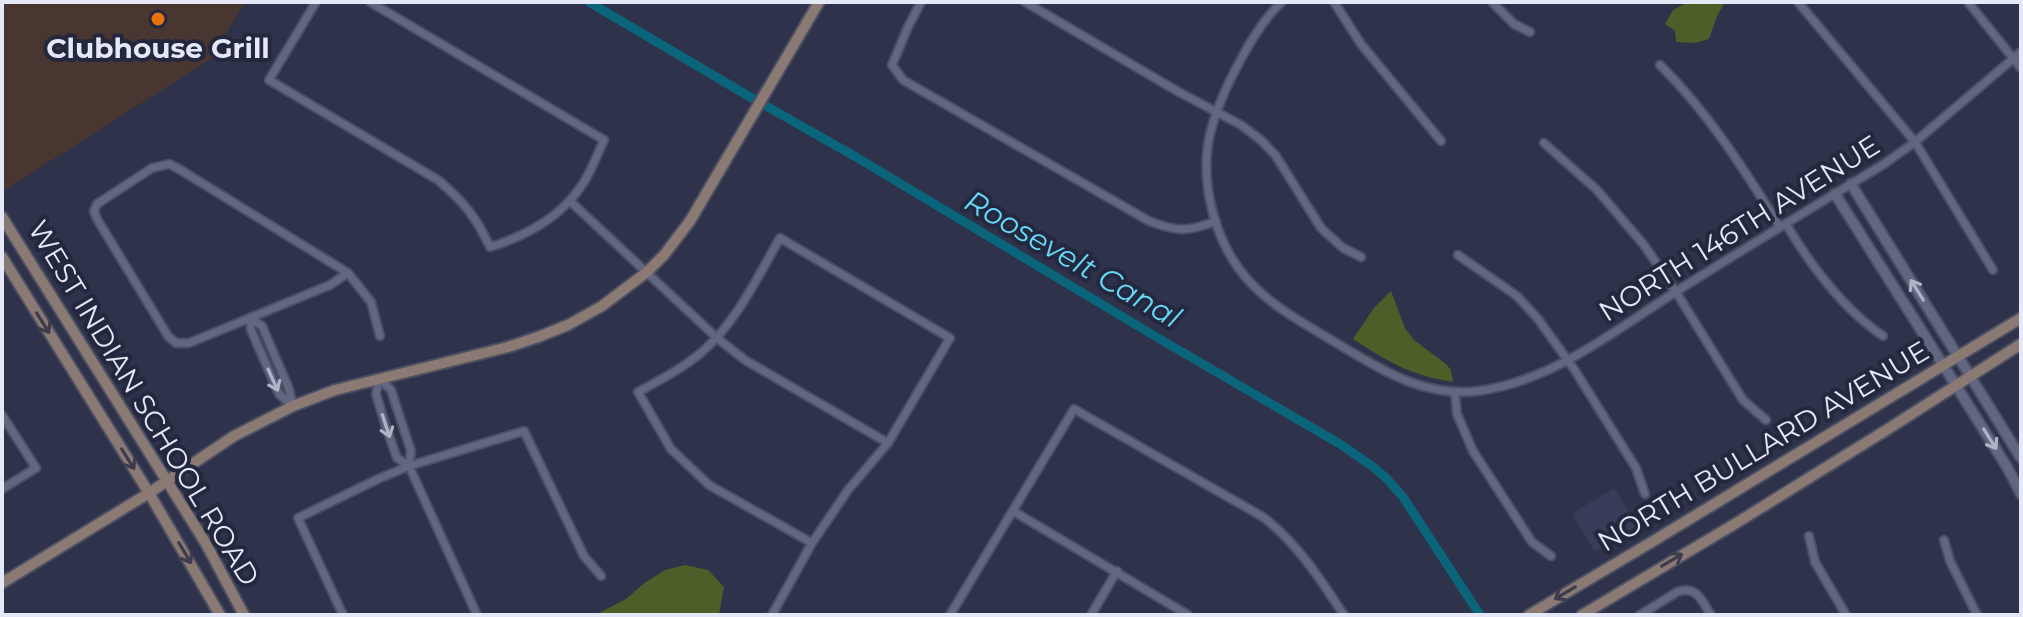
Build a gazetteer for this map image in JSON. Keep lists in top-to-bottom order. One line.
{"streets":{"main road":["WEST INDIAN SCHOOL ROAD","NORTH BULLARD AVENUE"],"street":["NORTH 146TH AVENUE"]},"water":["Roosevelt Canal"],"places":["Clubhouse Grill"]}
